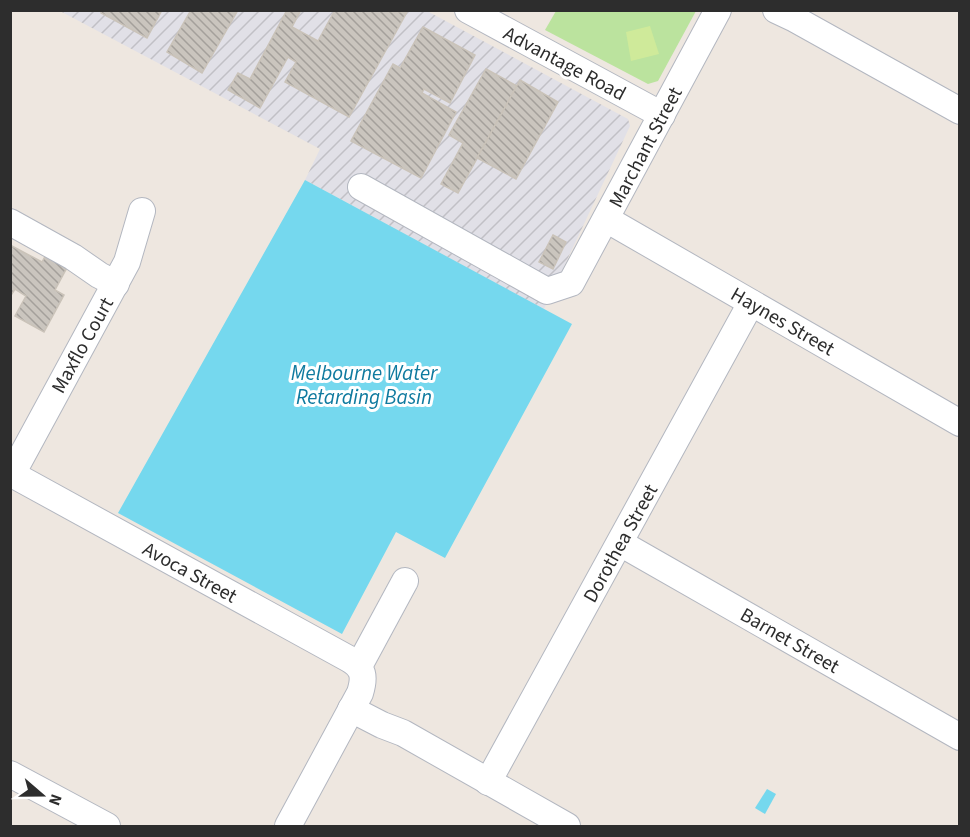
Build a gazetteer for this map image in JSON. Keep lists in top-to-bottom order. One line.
{"streets":{"street":["Advantage Road","Marchant Street","Haynes Street","Maxflo Court","Dorothea Street","Avoca Street","Barnet Street"]},"crossings":[["Advantage Road","Marchant Street"],["Marchant Street","Haynes Street"],["Haynes Street","Dorothea Street"],["Maxflo Court","Avoca Street"],["Dorothea Street","Avoca Street"],["Dorothea Street","Barnet Street"]],"water":["Melbourne Water Retarding Basin"],"north":"right"}
